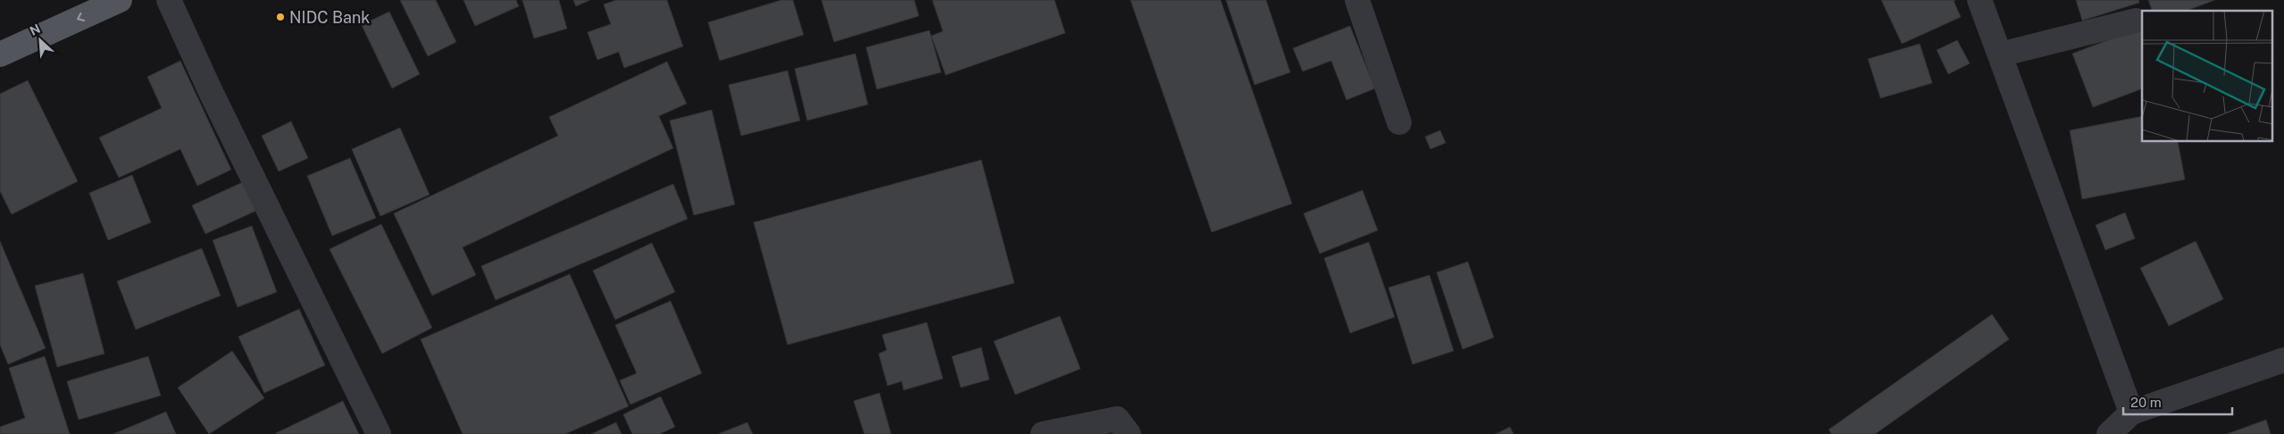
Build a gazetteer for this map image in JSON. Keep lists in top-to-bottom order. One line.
{"places":["NIDC Bank"],"scale_bar":"20 m","north":"top left"}
